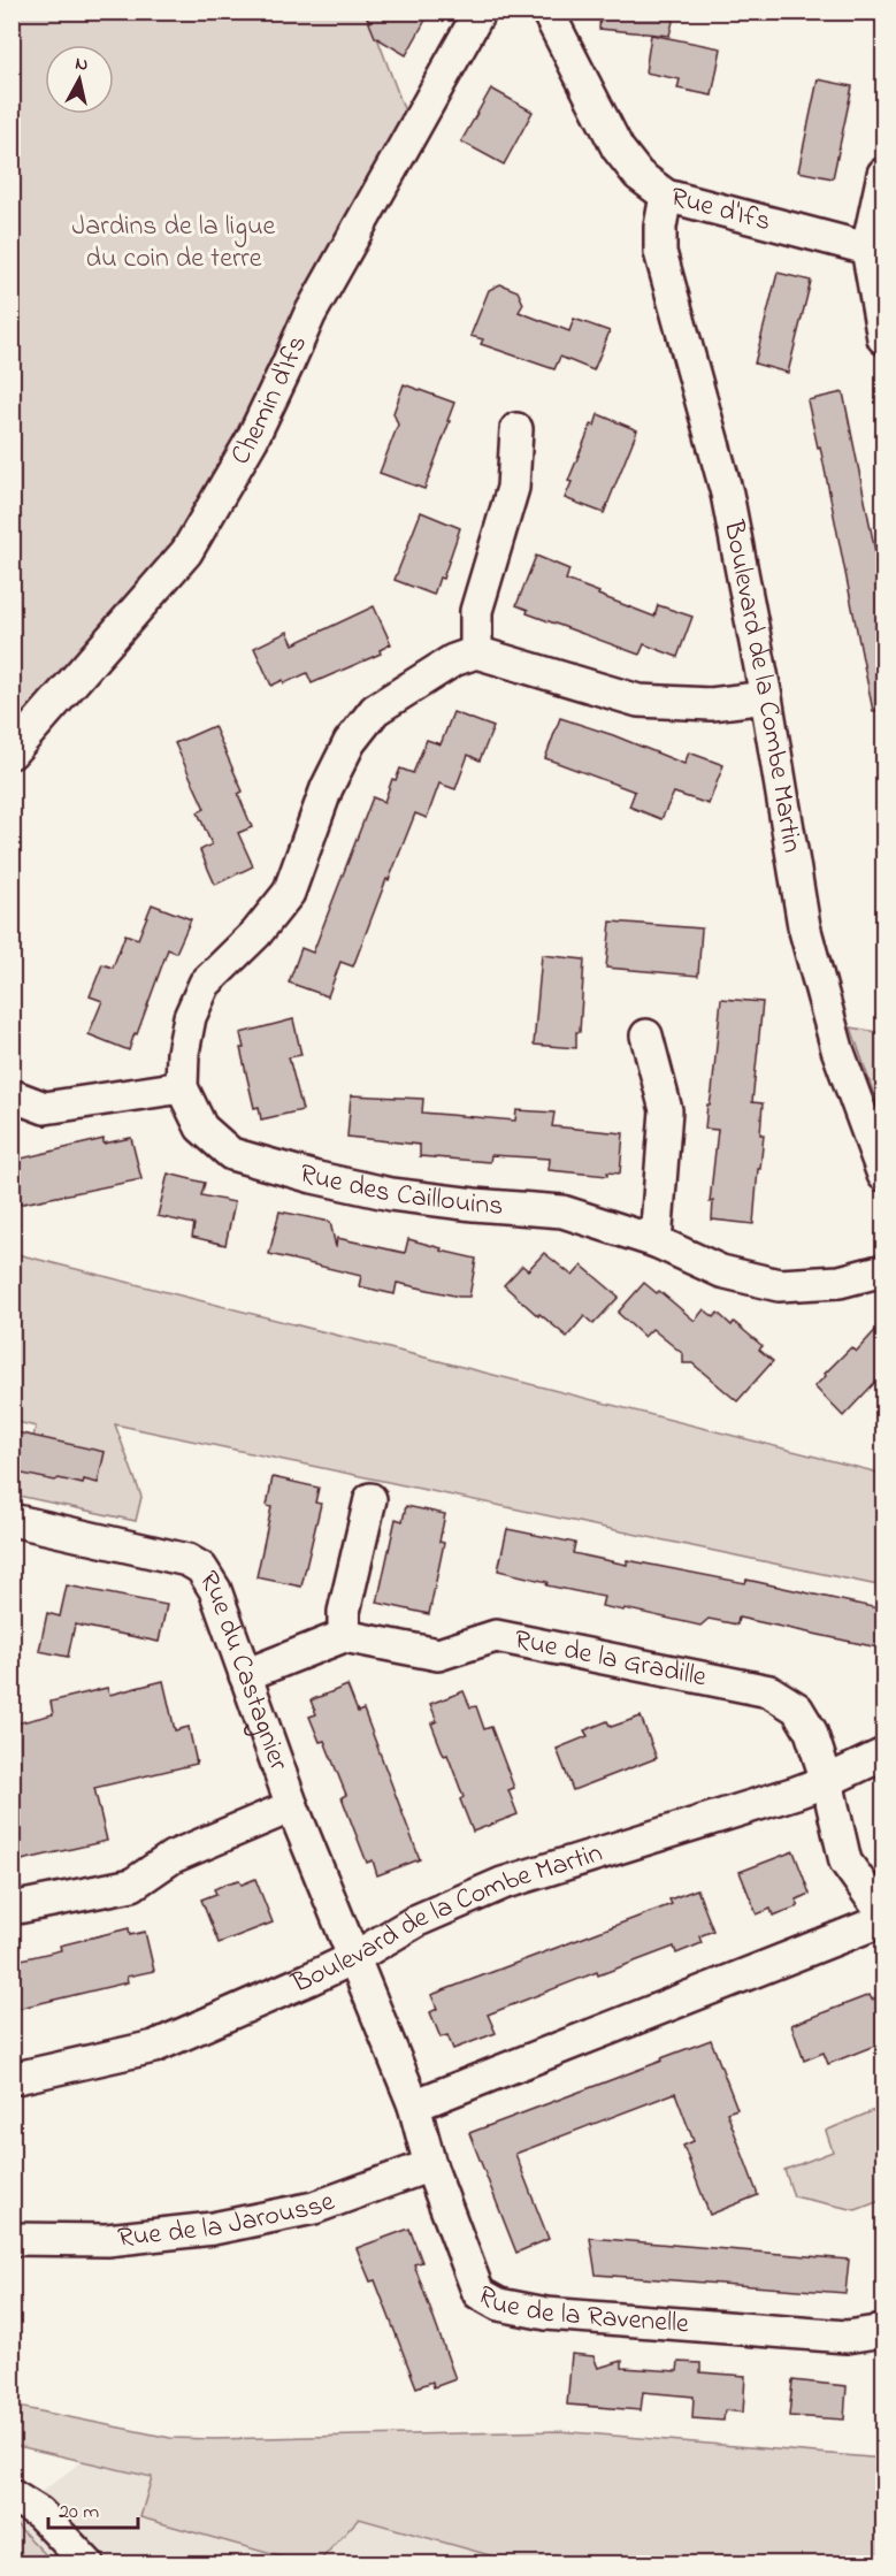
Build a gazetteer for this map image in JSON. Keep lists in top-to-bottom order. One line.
{"streets":{"street":["Rue d'Ifs","Chemin d'Ifs","Boulevard de la Combe Martin","Rue des Caillouins","Rue de la Gradille","Rue du Castagnier","Rue de la Jarousse","Rue de la Ravenelle"]},"crossings":[["Rue d'Ifs","Boulevard de la Combe Martin"],["Boulevard de la Combe Martin","Rue de la Gradille"],["Boulevard de la Combe Martin","Rue du Castagnier"],["Boulevard de la Combe Martin","Rue de la Ravenelle"],["Rue du Castagnier","Rue de la Ravenelle"],["Rue de la Jarousse","Rue de la Ravenelle"]],"parks":["Jardins de la ligue du coin de terre"],"scale_bar":"20 m","north":"top"}
